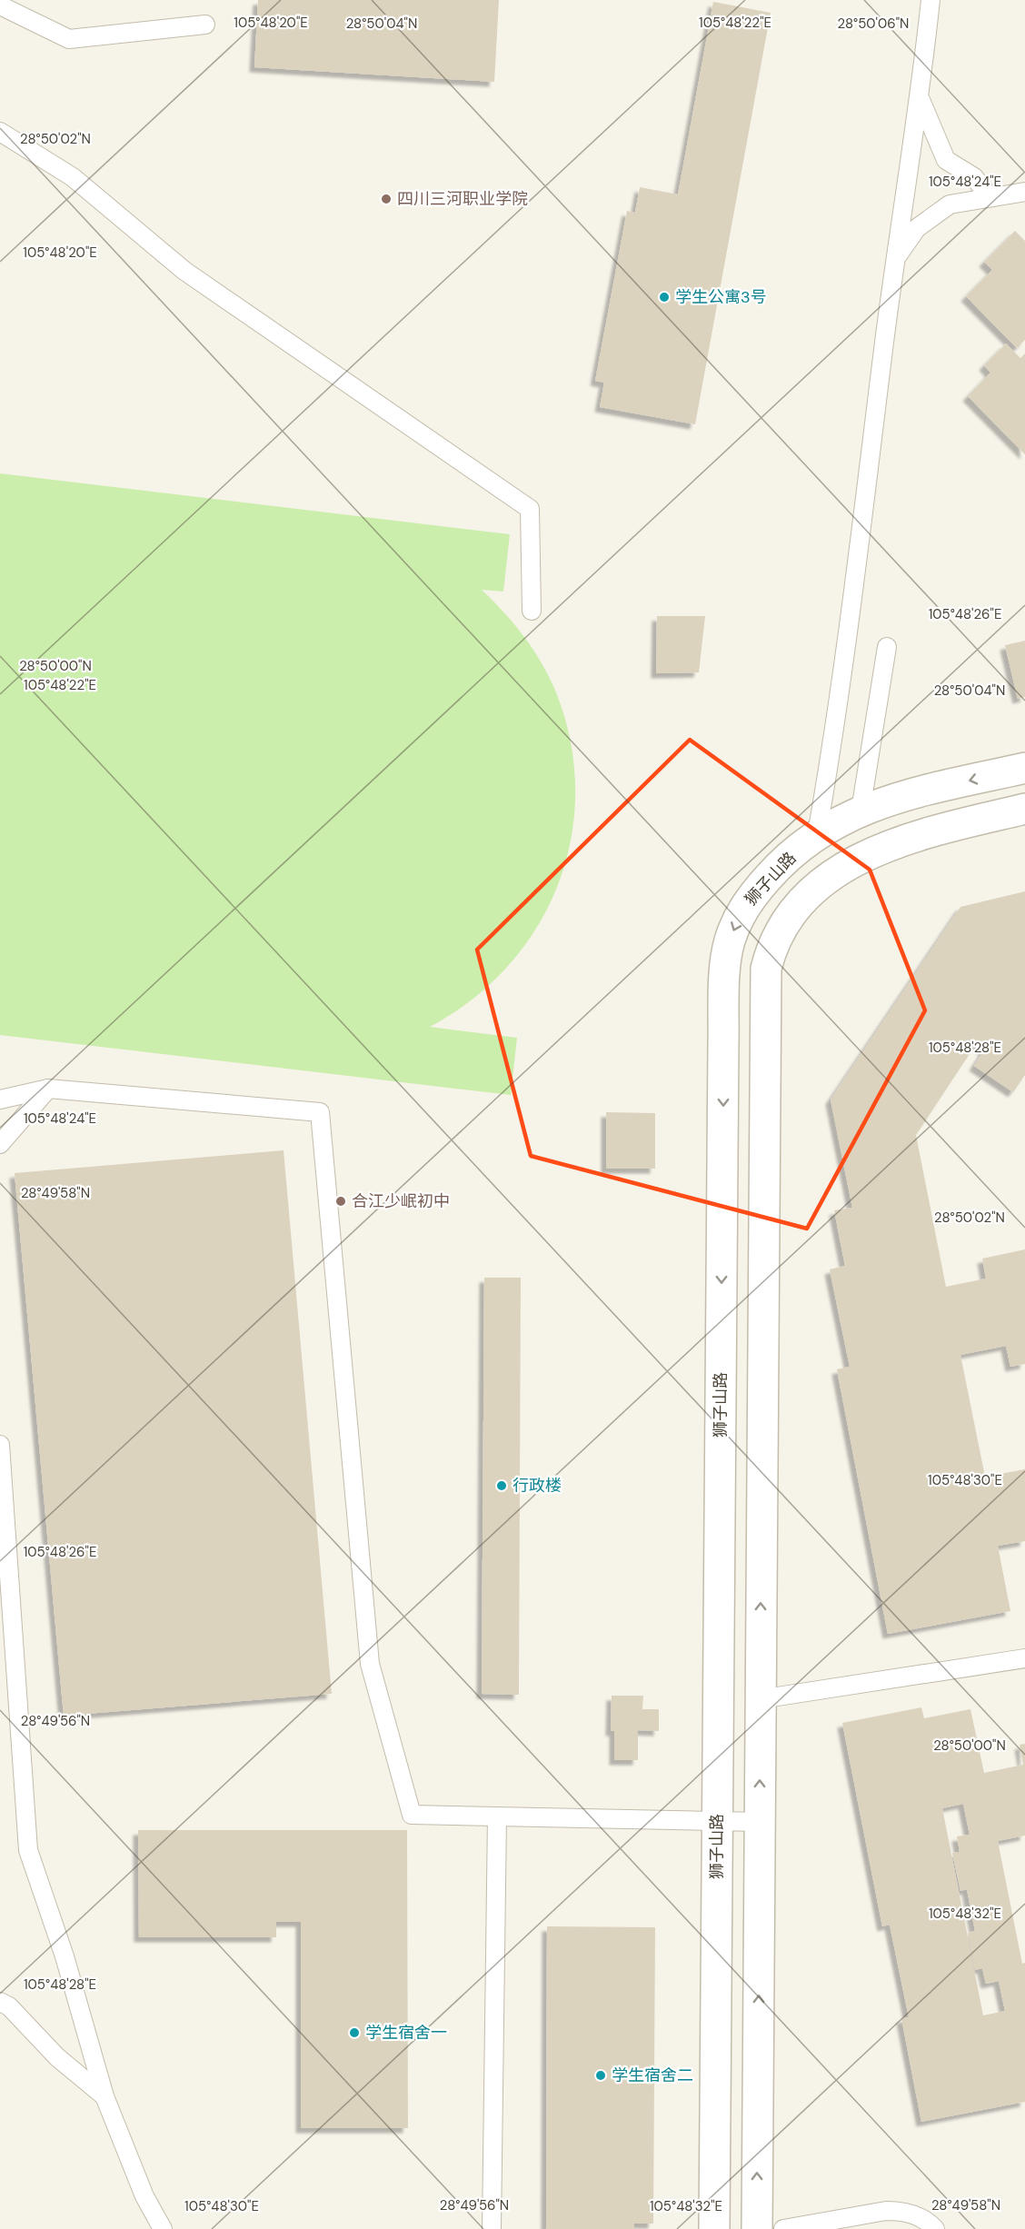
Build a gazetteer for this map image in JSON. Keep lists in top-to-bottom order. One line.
{"streets":{"street":["狮子山路"]},"one_way":["狮子山路"],"places":["四川三河职业学院","学生公寓3号","合江少岷初中","行政楼","学生宿舍一","学生宿舍二"],"coordinates":["105°48'20\"E","105°48'22\"E","28°50'04\"N","28°50'06\"N","28°50'02\"N","105°48'24\"E","105°48'26\"E","28°50'00\"N","105°48'28\"E","28°49'58\"N","105°48'30\"E","28°49'56\"N","105°48'32\"E"]}
